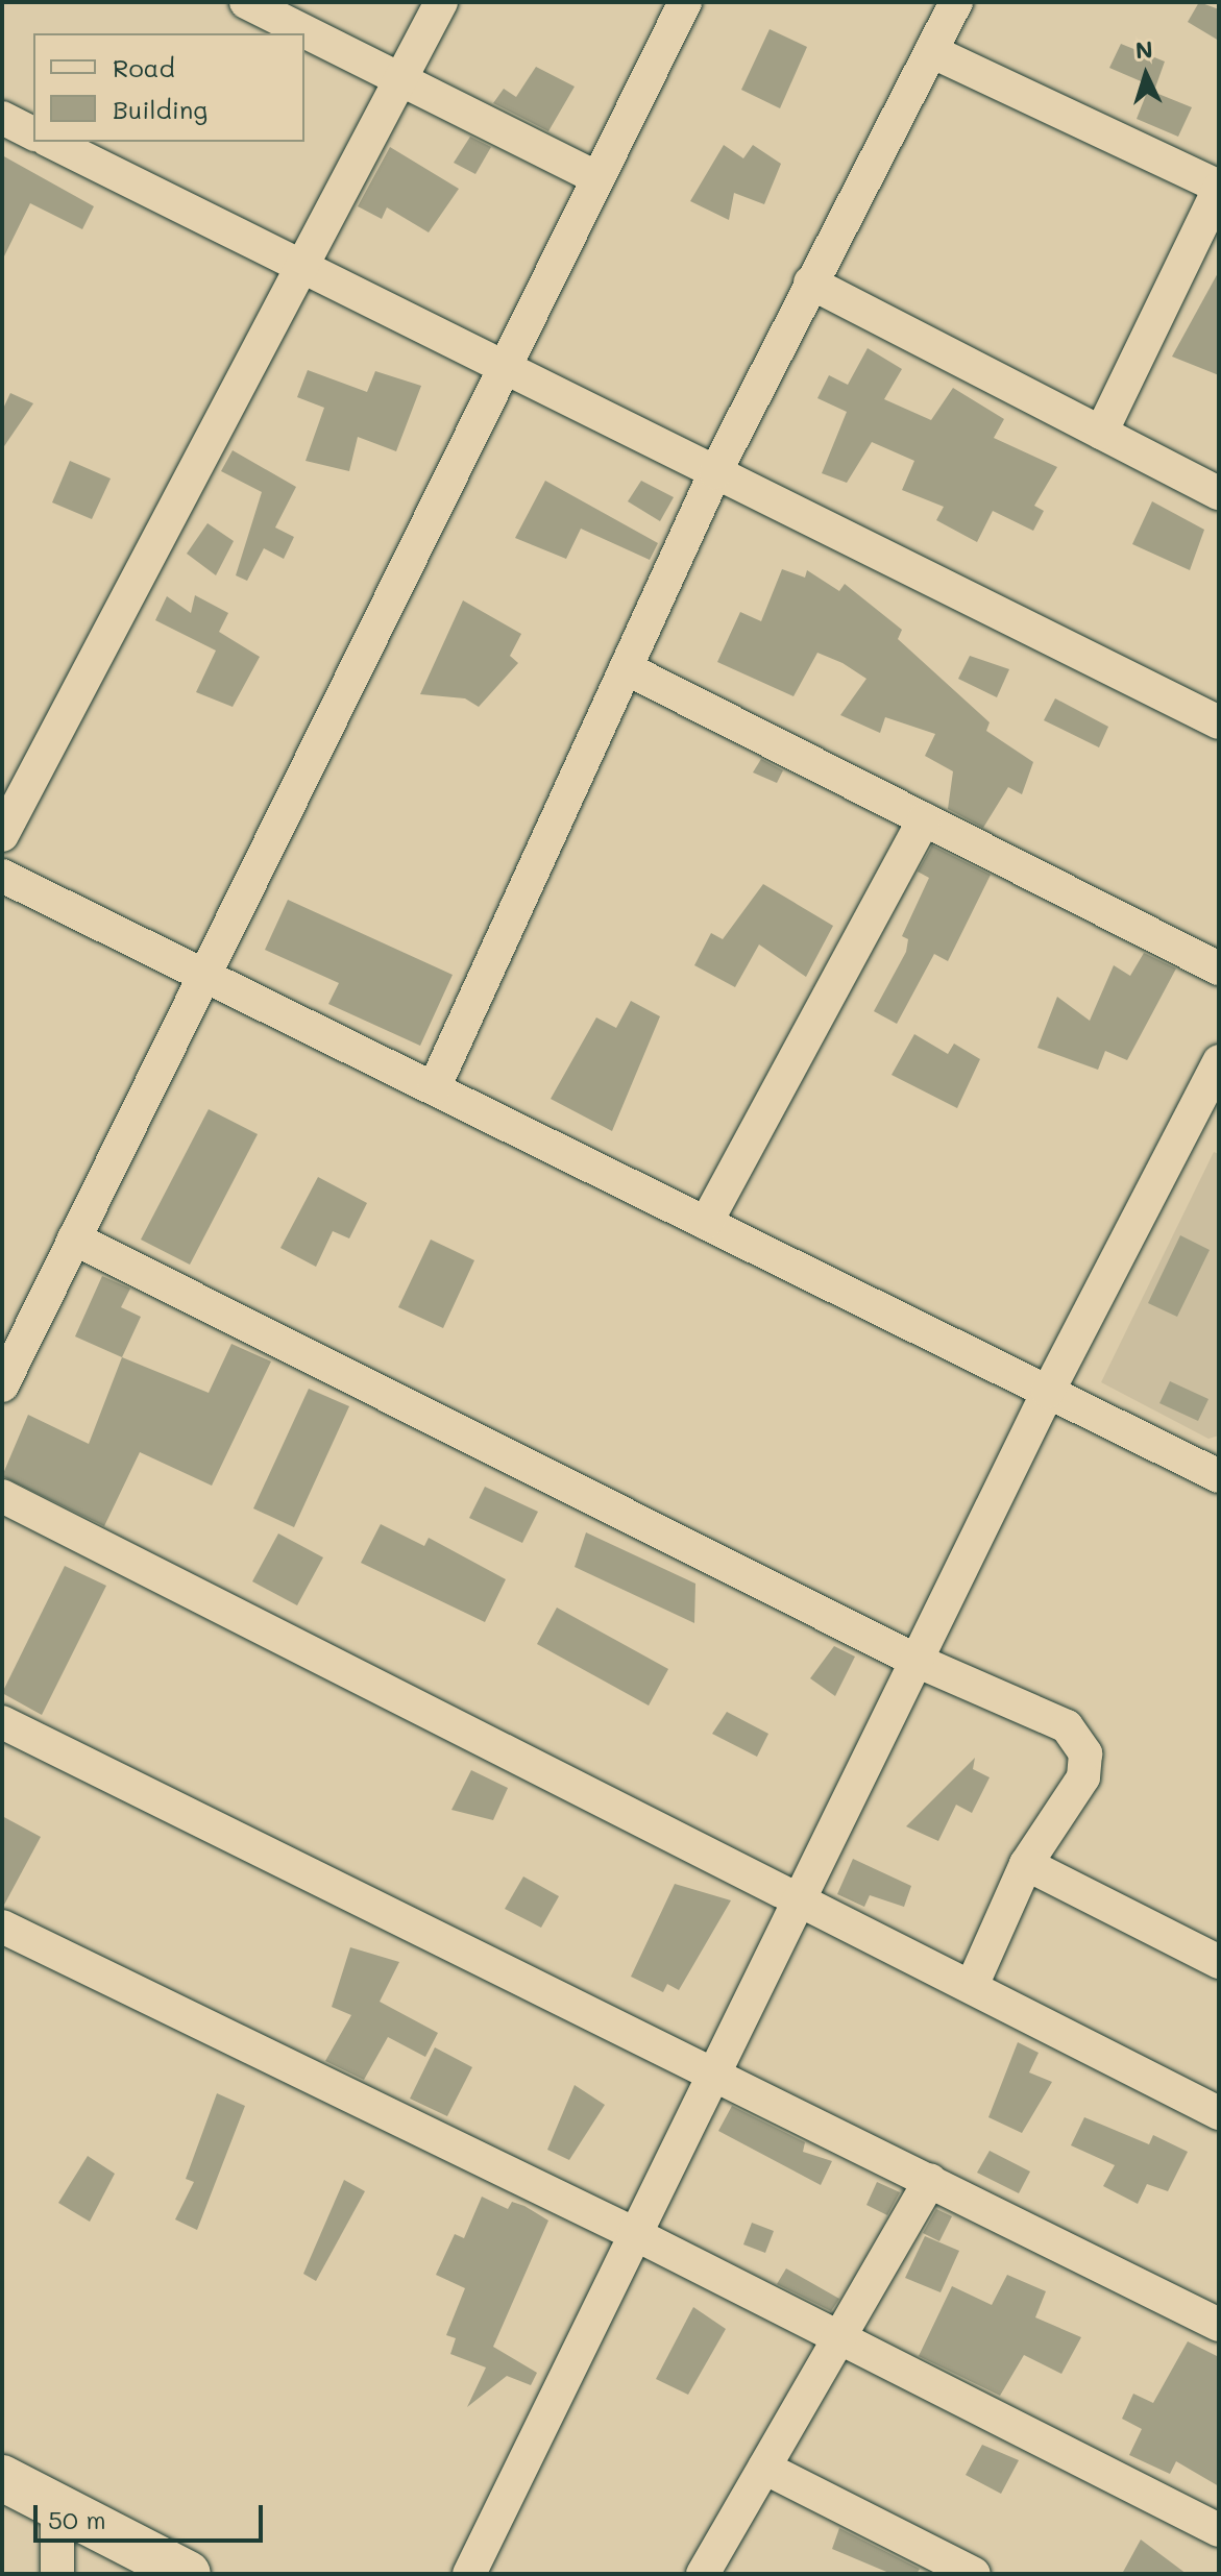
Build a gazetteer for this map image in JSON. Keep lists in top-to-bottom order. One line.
{"legend":["Road","Building"],"scale_bar":"50 m","north":"top"}
